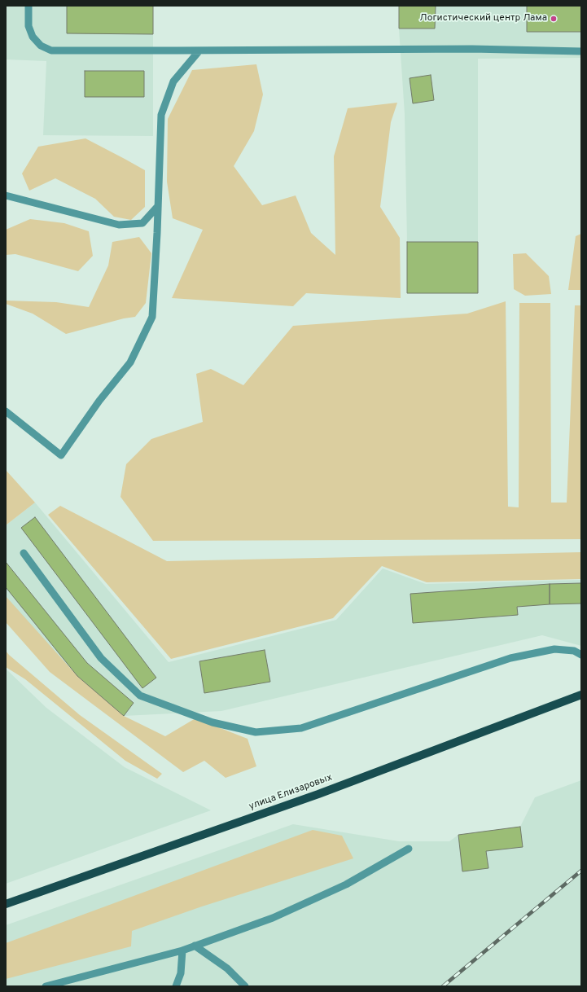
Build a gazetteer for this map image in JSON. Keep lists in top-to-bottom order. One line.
{"streets":{"main road":["улица Елизаровых"]},"places":["Логистический центр Лама"]}
